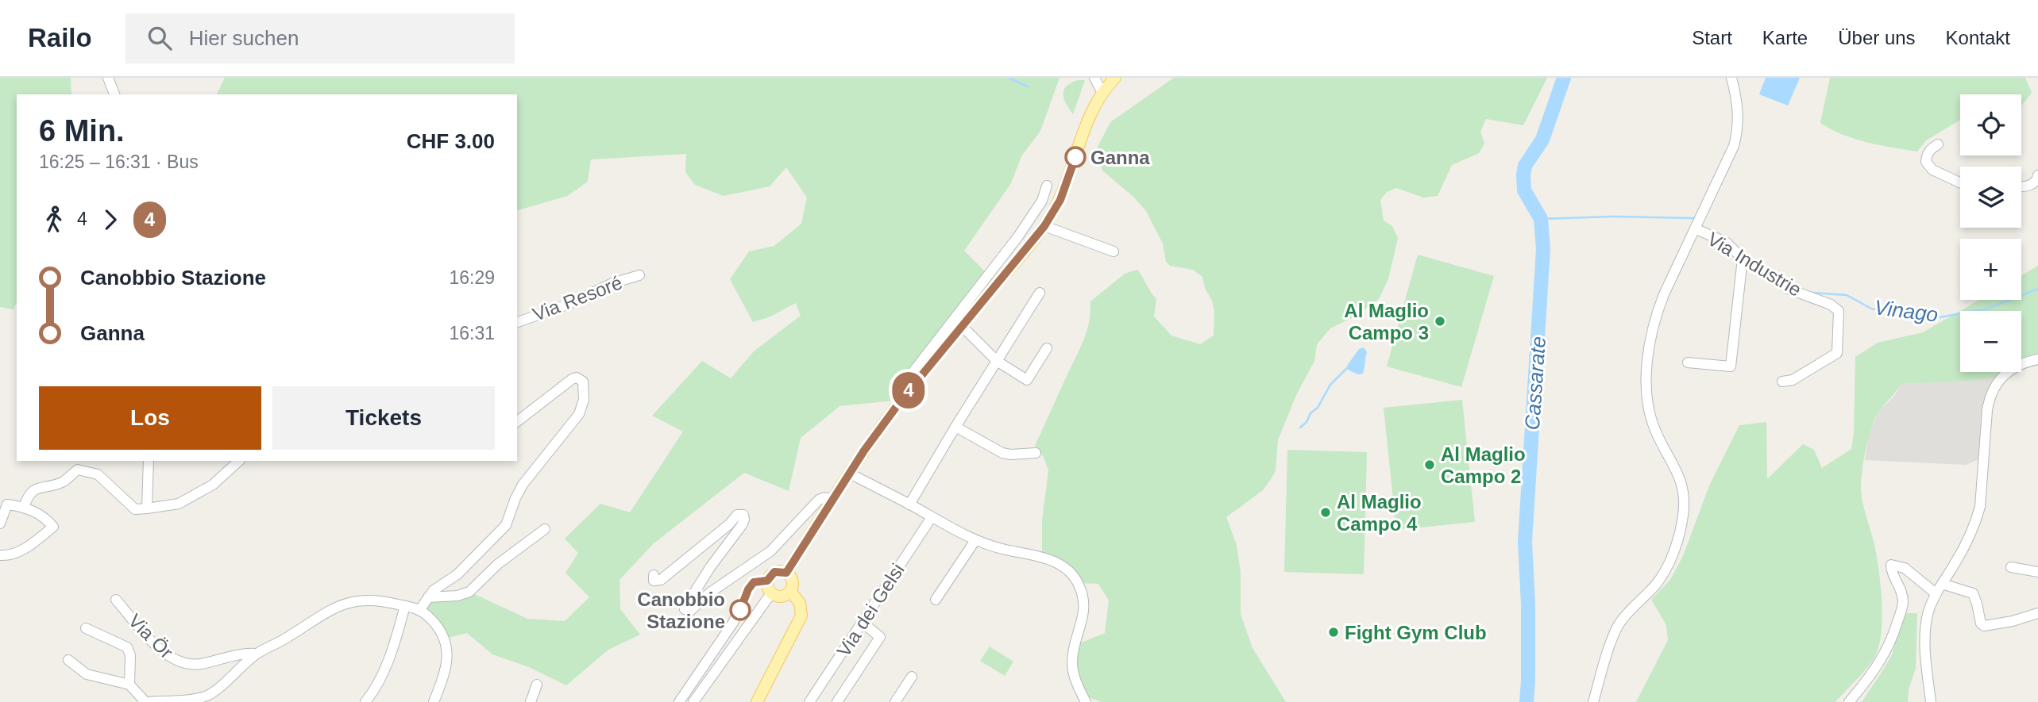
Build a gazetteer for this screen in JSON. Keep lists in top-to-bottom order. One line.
{"streets":{"street":["Via Industrie","Via Resoré","Via dei Gelsi","Via Ör"]},"water":["Vinago","Cassarate"],"places":["Ganna","Al Maglio Campo 3","Al Maglio Campo 2","Al Maglio Campo 4","Canobbio Stazione","Fight Gym Club"],"lines":["bus line 4"],"page":{"header":"Railo","search":"Hier suchen","nav":["Start","Karte","Über uns","Kontakt"],"on_map":"4","map_buttons":["+","−"],"heading":["6 Min.","16:25 – 16:31 · Bus","CHF 3.00"],"legs":["4","4"],"list":[{"name":"Canobbio Stazione","value":"16:29"},{"name":"Ganna","value":"16:31"}],"buttons":["Los","Tickets"]}}
